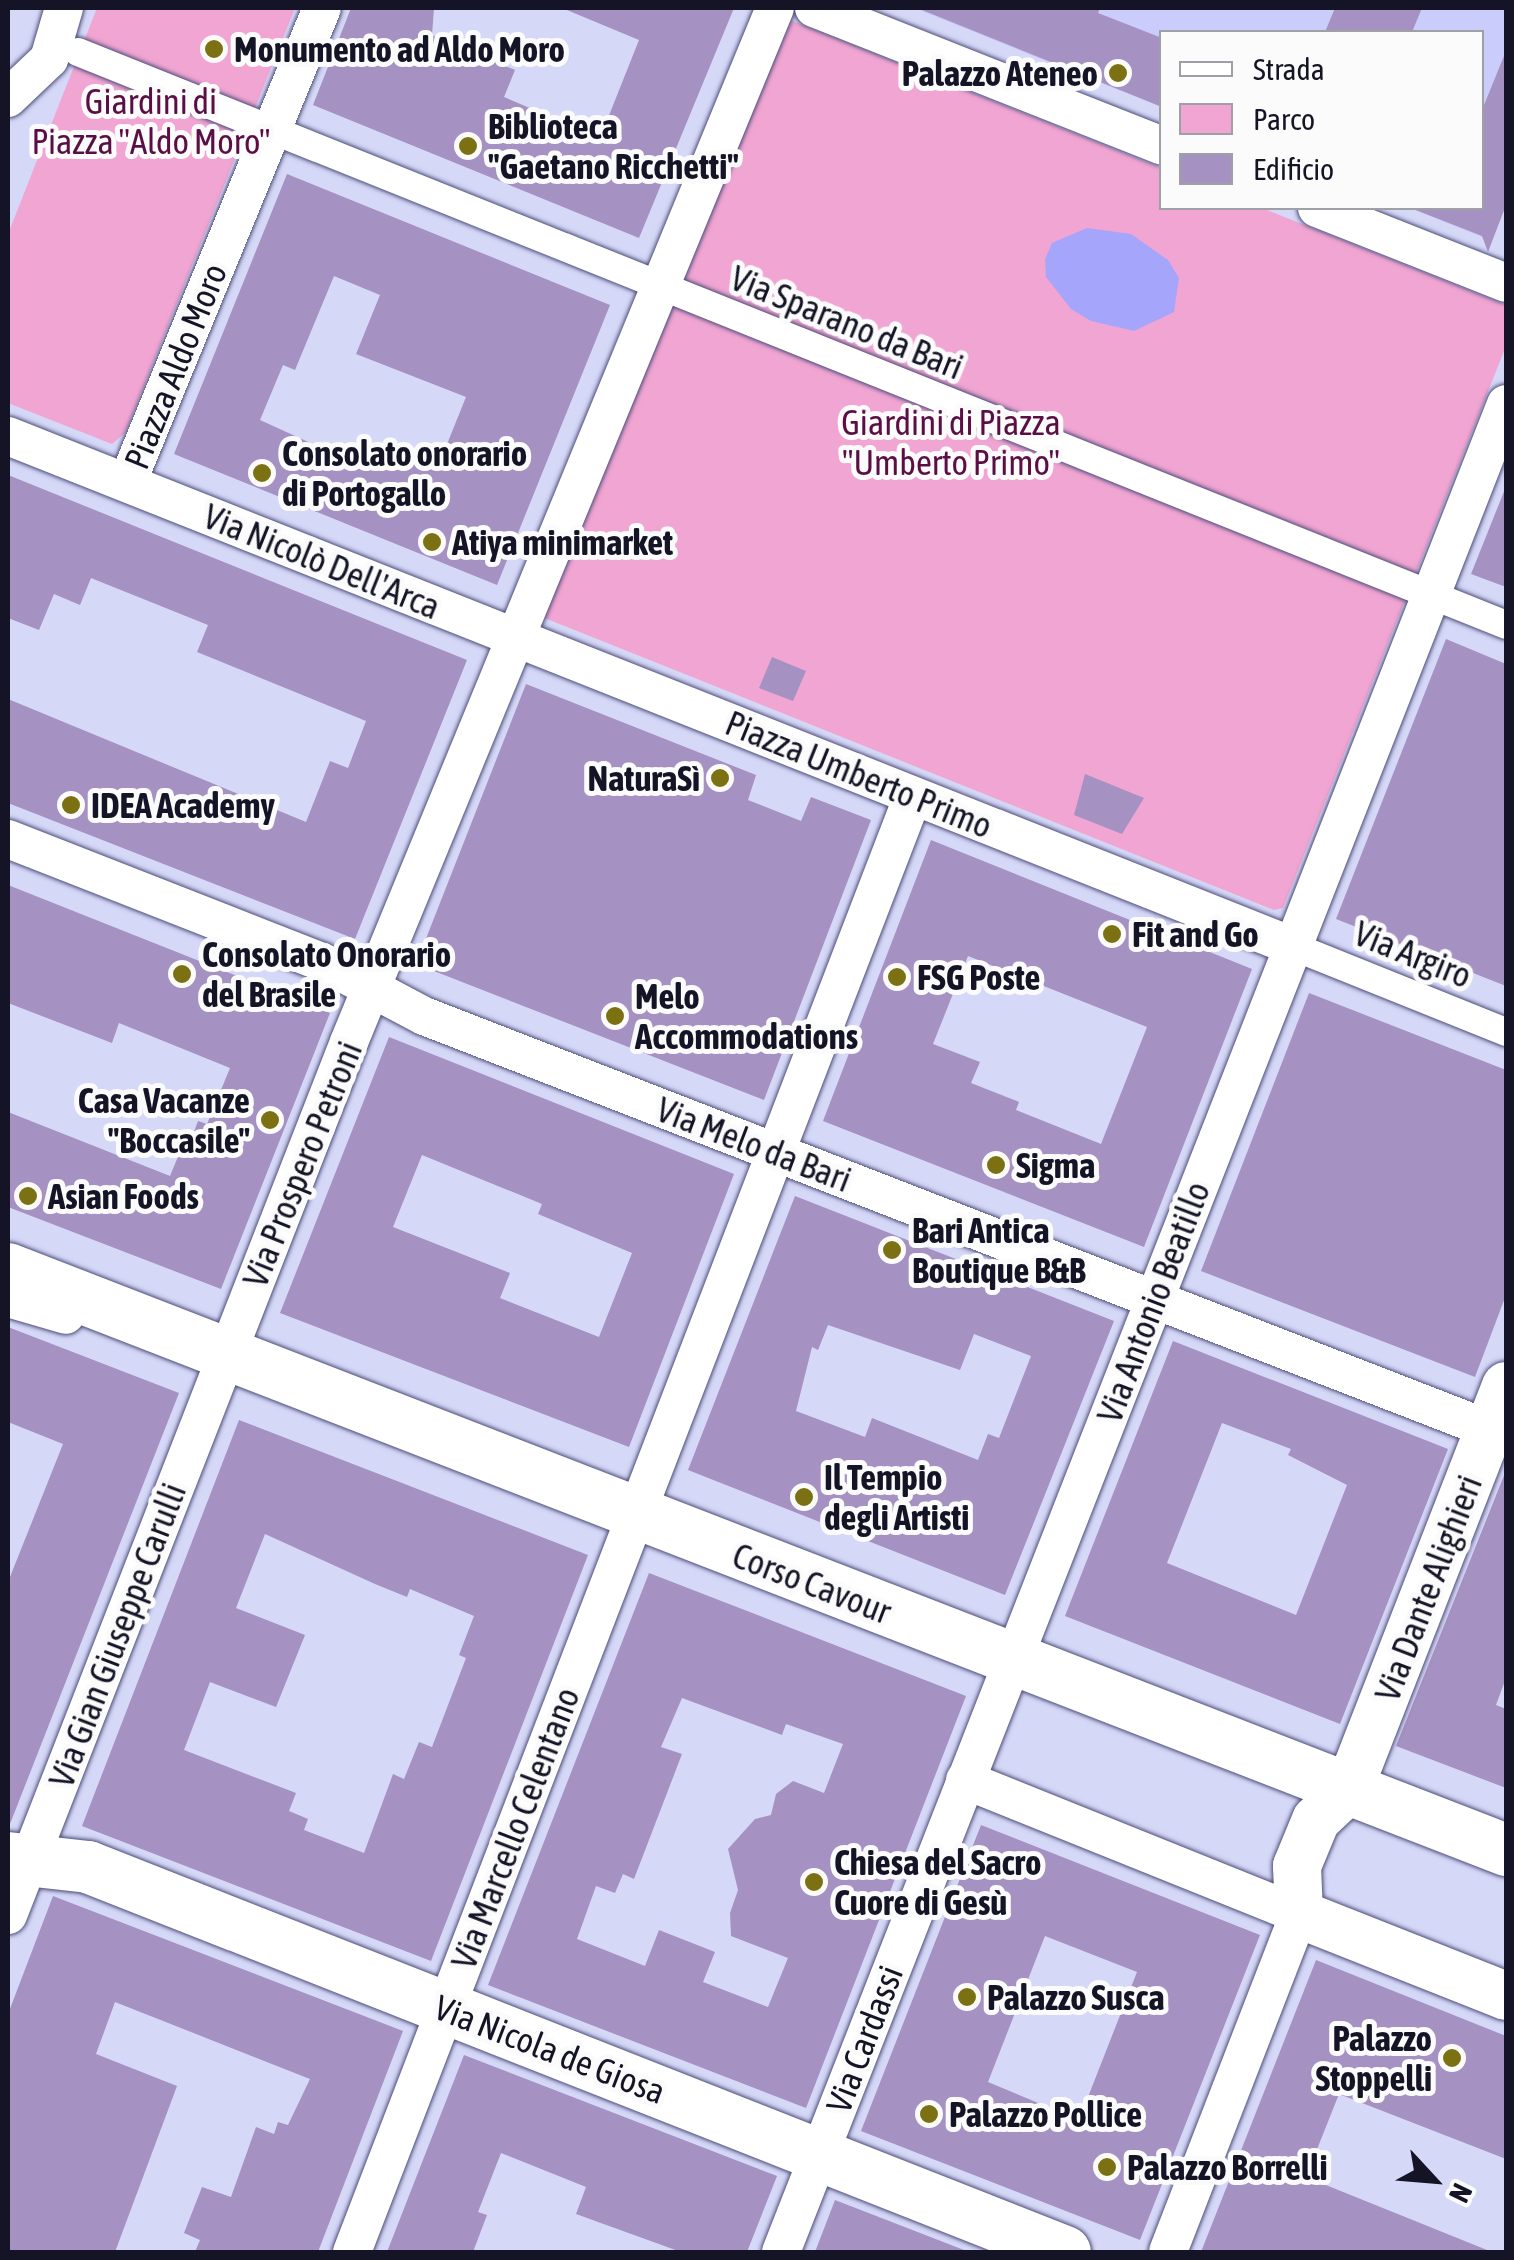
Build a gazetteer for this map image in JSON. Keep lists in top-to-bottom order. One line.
{"streets":{"main road":["Corso Cavour","Via Nicola de Giosa"],"street":["Via Sparano da Bari","Piazza Aldo Moro","Via Nicolò Dell'Arca","Piazza Umberto Primo","Via Argiro","Via Melo da Bari","Via Prospero Petroni","Via Antonio Beatillo","Via Dante Alighieri","Via Gian Giuseppe Carulli","Via Marcello Celentano","Via Cardassi"]},"crossings":[["Via Sparano da Bari","Piazza Aldo Moro"],["Piazza Aldo Moro","Via Nicolò Dell'Arca"],["Via Nicolò Dell'Arca","Piazza Umberto Primo"],["Via Nicolò Dell'Arca","Via Prospero Petroni"],["Piazza Umberto Primo","Via Argiro"],["Piazza Umberto Primo","Via Prospero Petroni"],["Piazza Umberto Primo","Via Antonio Beatillo"],["Piazza Umberto Primo","Via Marcello Celentano"],["Via Argiro","Via Antonio Beatillo"],["Via Melo da Bari","Via Prospero Petroni"],["Via Melo da Bari","Via Antonio Beatillo"],["Via Melo da Bari","Via Dante Alighieri"],["Via Melo da Bari","Via Marcello Celentano"],["Via Prospero Petroni","Corso Cavour"],["Via Prospero Petroni","Via Gian Giuseppe Carulli"],["Via Antonio Beatillo","Corso Cavour"],["Via Antonio Beatillo","Via Cardassi"],["Corso Cavour","Via Dante Alighieri"],["Corso Cavour","Via Gian Giuseppe Carulli"],["Corso Cavour","Via Marcello Celentano"],["Corso Cavour","Via Cardassi"],["Via Gian Giuseppe Carulli","Via Nicola de Giosa"],["Via Marcello Celentano","Via Nicola de Giosa"],["Via Cardassi","Via Nicola de Giosa"]],"parks":["Giardini di Piazza \"Aldo Moro\"","Giardini di Piazza \"Umberto Primo\""],"places":["Monumento ad Aldo Moro","Palazzo Ateneo","Biblioteca \"Gaetano Ricchetti\"","Consolato onorario di Portogallo","Atiya minimarket","NaturaSì","IDEA Academy","Fit and Go","Consolato Onorario del Brasile","FSG Poste","Melo Accommodations","Casa Vacanze \"Boccasile\"","Sigma","Asian Foods","Bari Antica Boutique B&B","Il Tempio degli Artisti","Chiesa del Sacro Cuore di Gesù","Palazzo Susca","Palazzo Stoppelli","Palazzo Pollice","Palazzo Borrelli"],"legend":["Strada","Parco","Edificio"],"north":"bottom right"}
